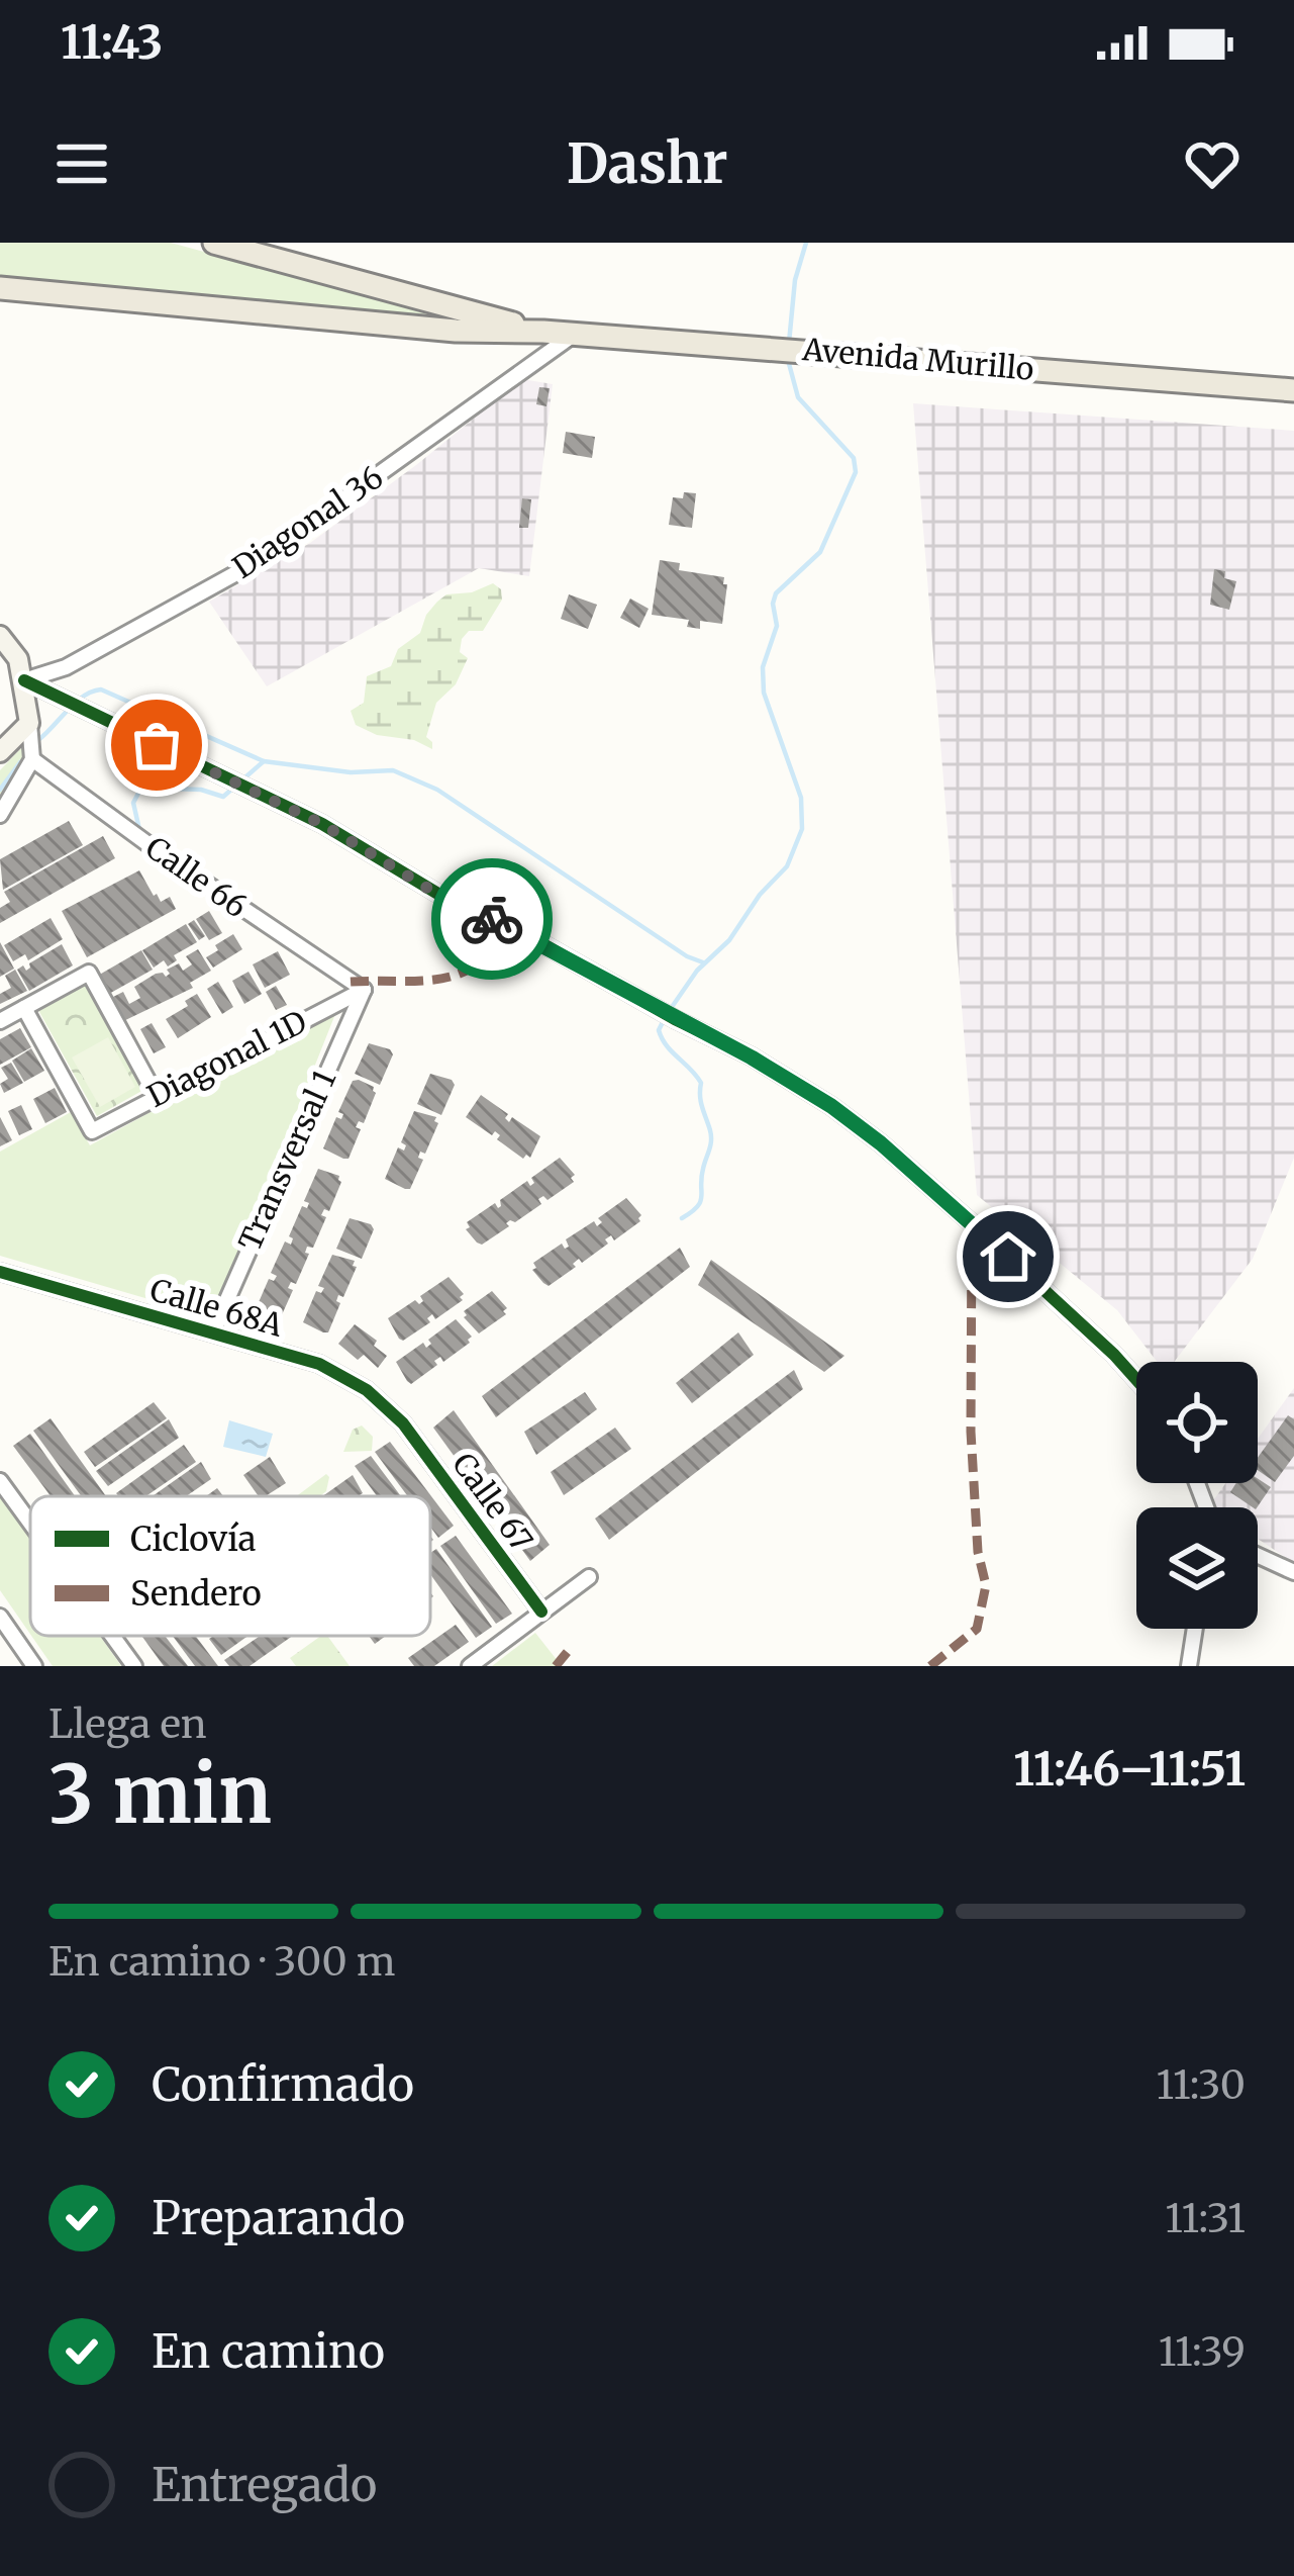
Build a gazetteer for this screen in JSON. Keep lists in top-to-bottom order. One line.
{"streets":{"main road":["Avenida Murillo"],"street":["Diagonal 36","Calle 66","Diagonal 1D","Transversal 1","Calle 68A","Calle 67"]},"crossings":[["Avenida Murillo","Diagonal 36"],["Calle 66","Diagonal 1D"],["Calle 66","Transversal 1"],["Diagonal 1D","Transversal 1"],["Transversal 1","Calle 68A"],["Calle 68A","Calle 67"]],"legend":["Ciclovía","Sendero"],"page":{"status":"11:43","header":"Dashr","heading":["3 min","Llega en","11:46–11:51"],"bar":"En camino · 300 m","list":[["Confirmado","11:30"],["Preparando","11:31"],["En camino","11:39"],"Entregado"]}}
